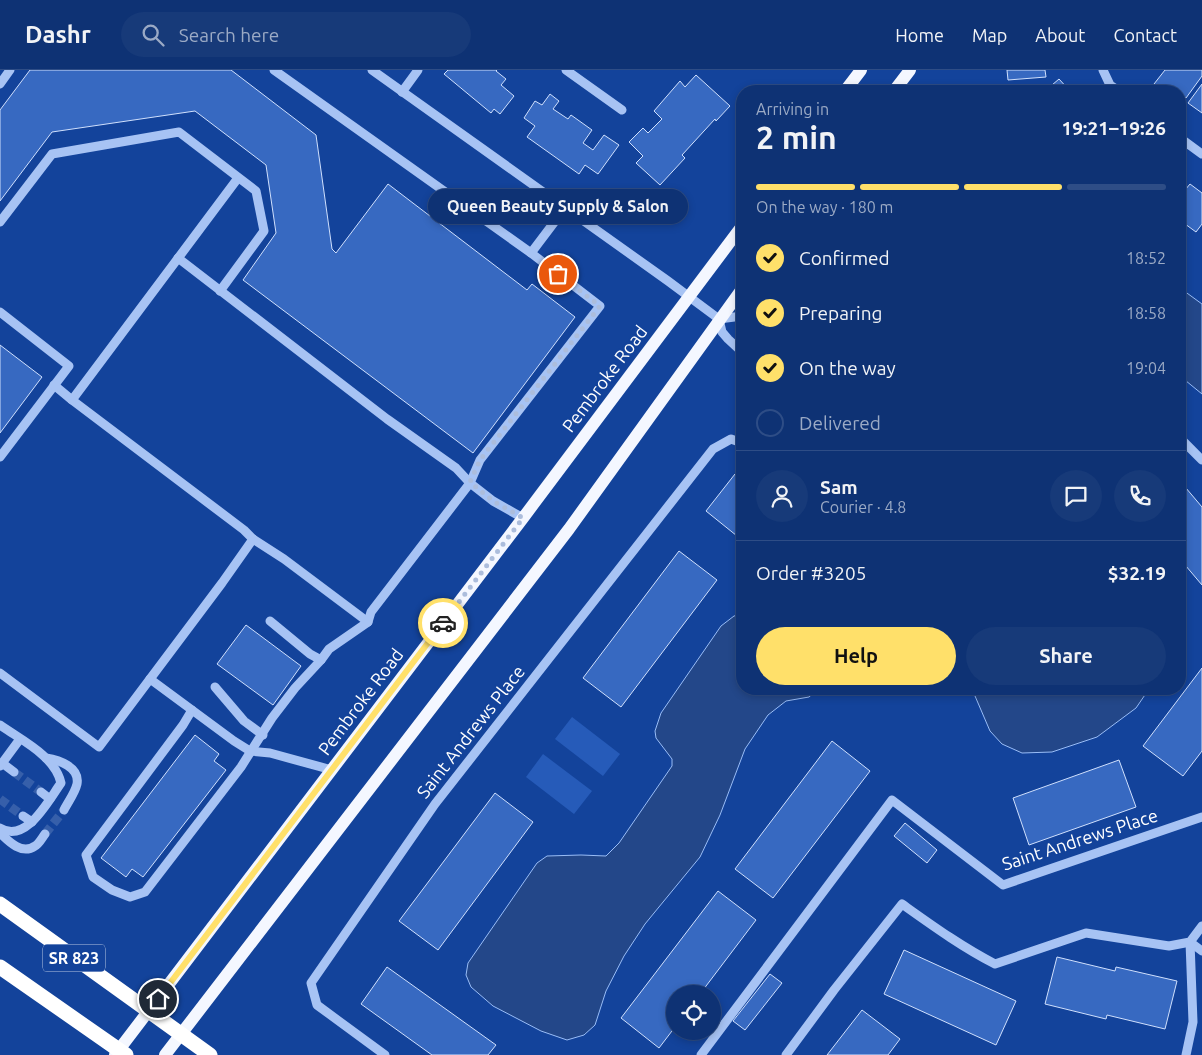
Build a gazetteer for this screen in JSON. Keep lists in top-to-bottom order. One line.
{"streets":{"highway":["SR 823"],"main road":["Pembroke Road"],"street":["Saint Andrews Place"]},"crossings":[["Pembroke Road","SR 823"]],"places":["Queen Beauty Supply & Salon"],"page":{"header":"Dashr","search":"Search here","nav":["Home","Map","About","Contact"],"heading":["2 min","Arriving in","19:21–19:26"],"panel":["Sam","Courier · 4.8","Order #3205","$32.19"],"bar":"On the way · 180 m","bubble":"Queen Beauty Supply & Salon","list":[["Confirmed","18:52"],["Preparing","18:58"],["On the way","19:04"],"Delivered"],"buttons":["Help","Share"]}}
